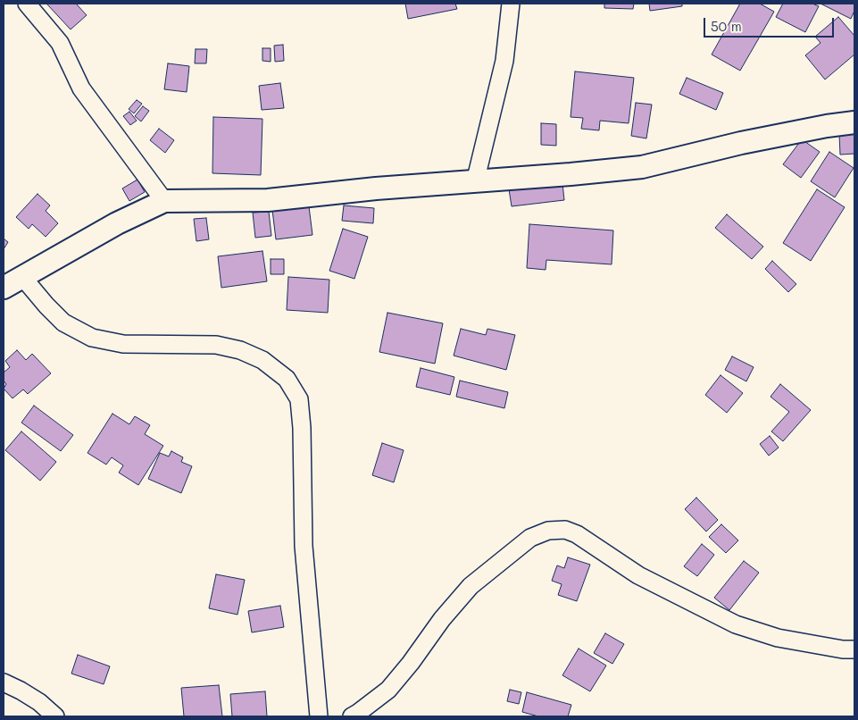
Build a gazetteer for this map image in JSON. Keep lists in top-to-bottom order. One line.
{"scale_bar":"50 m"}
